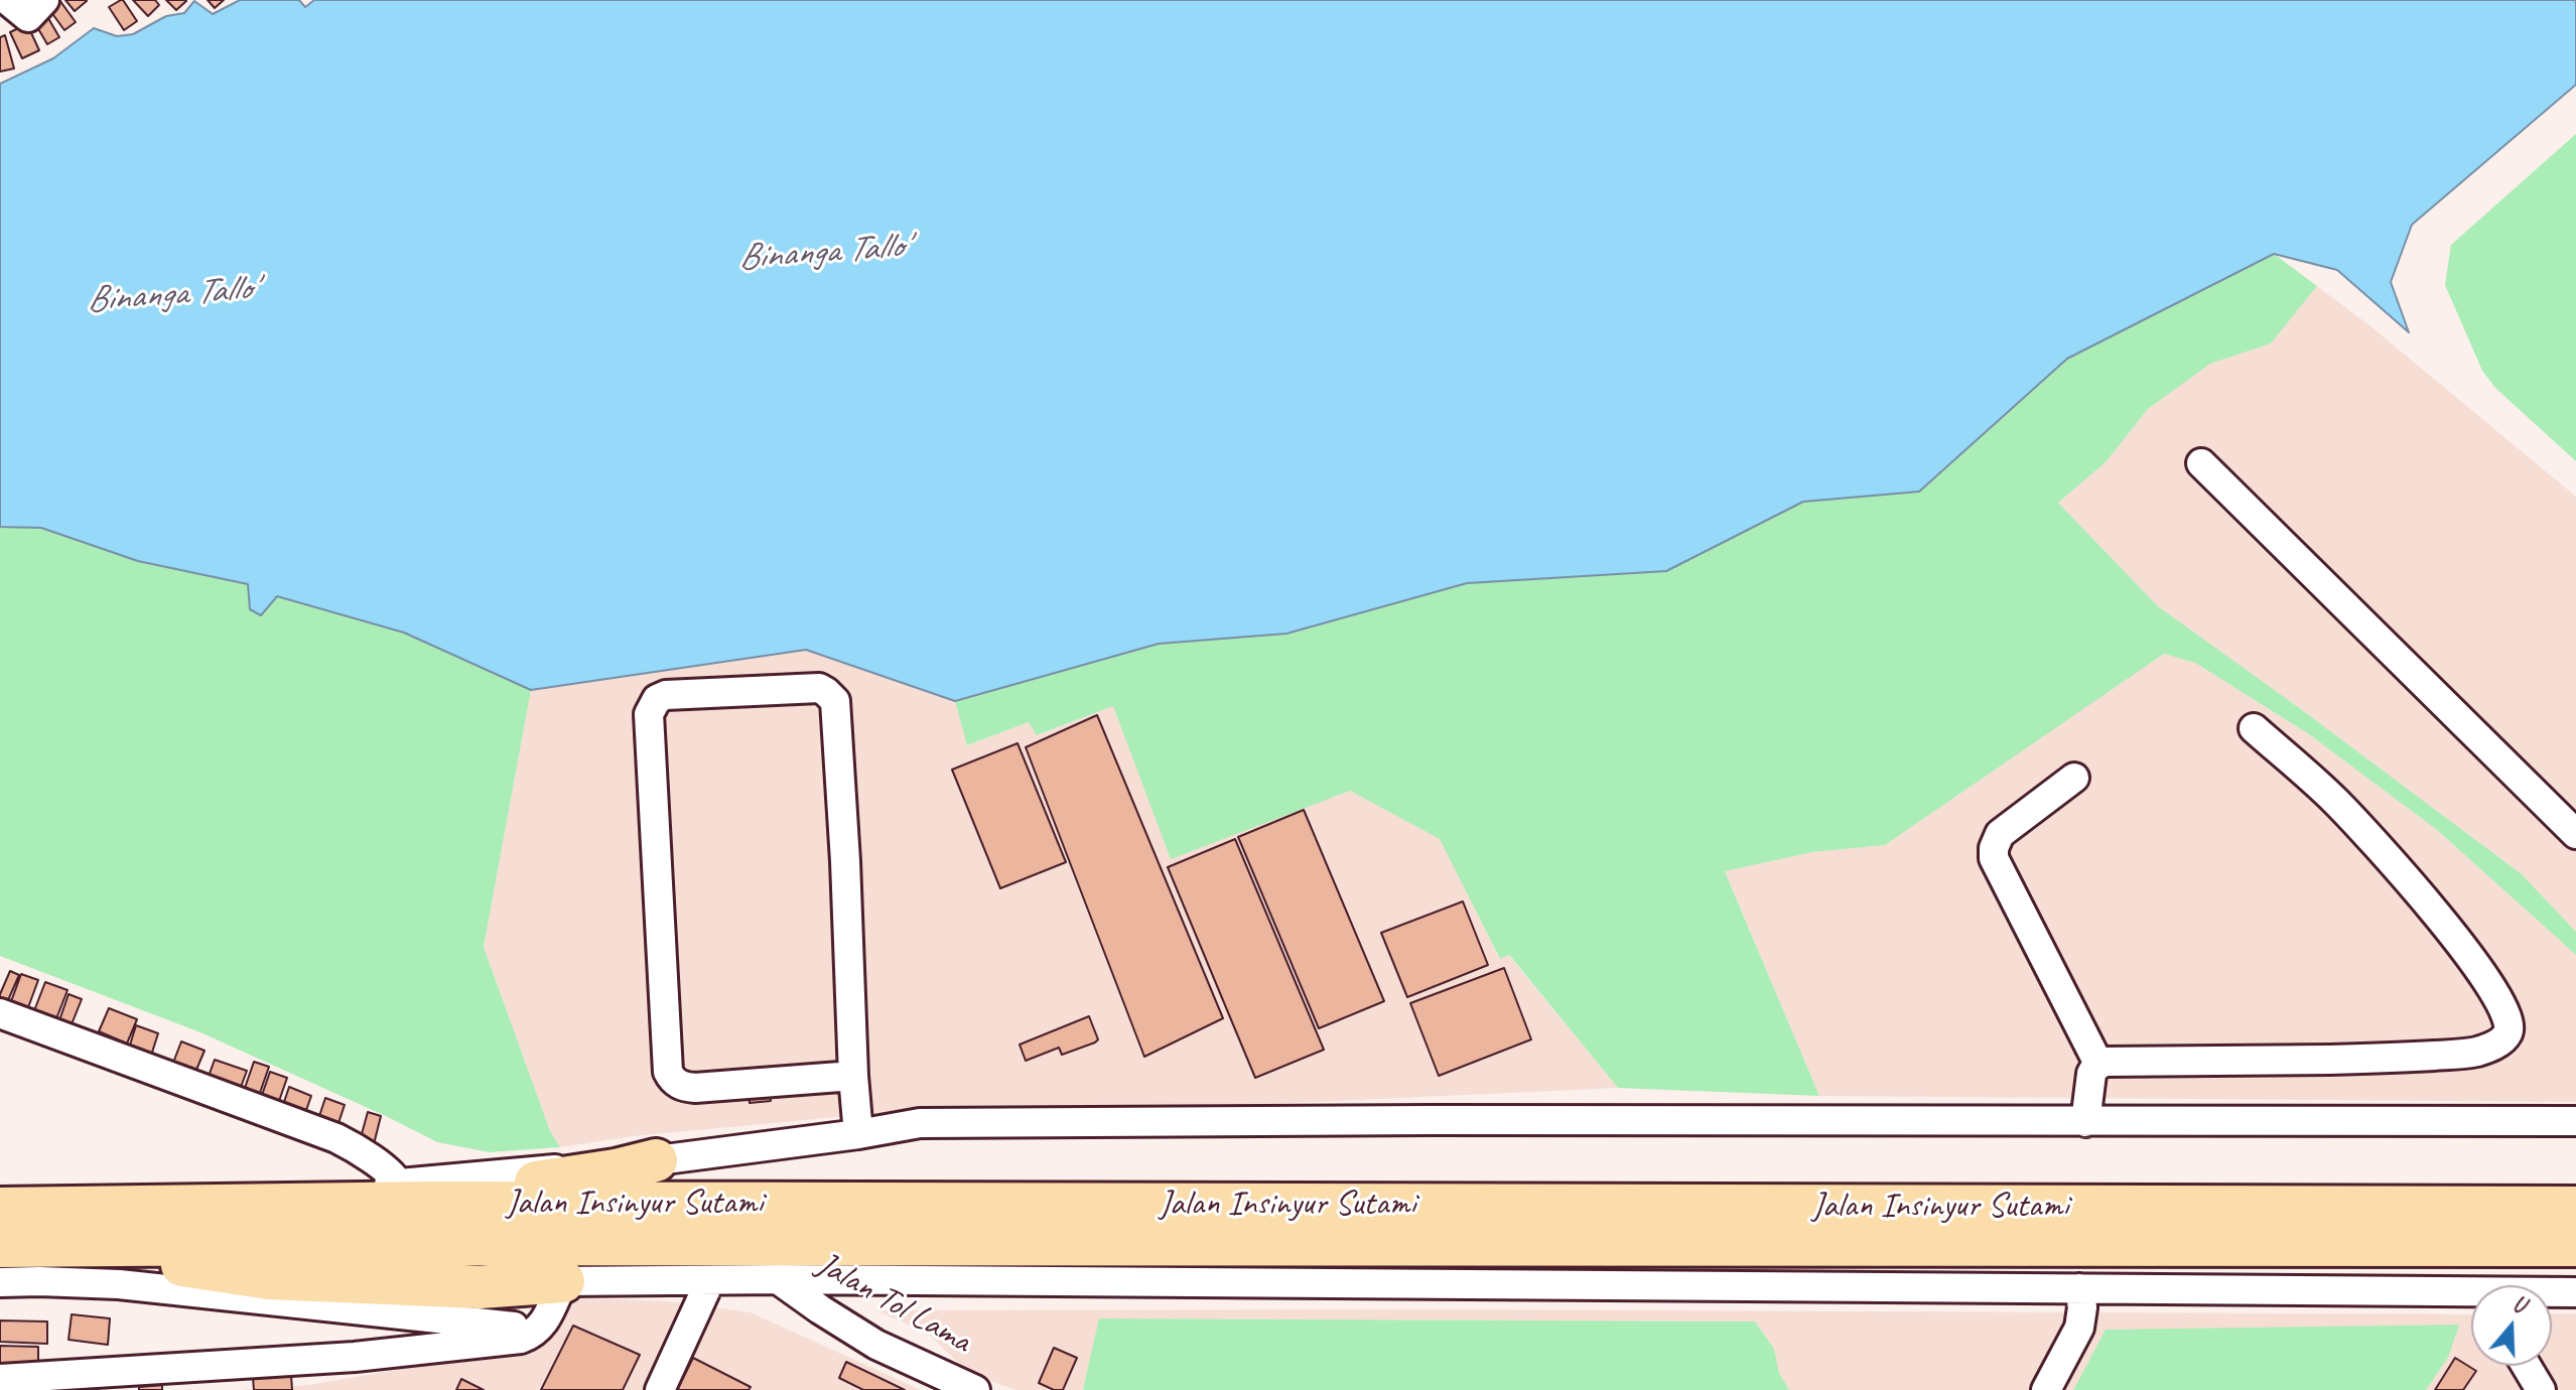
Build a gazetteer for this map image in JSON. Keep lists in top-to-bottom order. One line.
{"streets":{"highway":["Jalan Insinyur Sutami"],"street":["Jalan Tol Lama"]},"water":["Binanga Tallo'"],"north":"top"}
